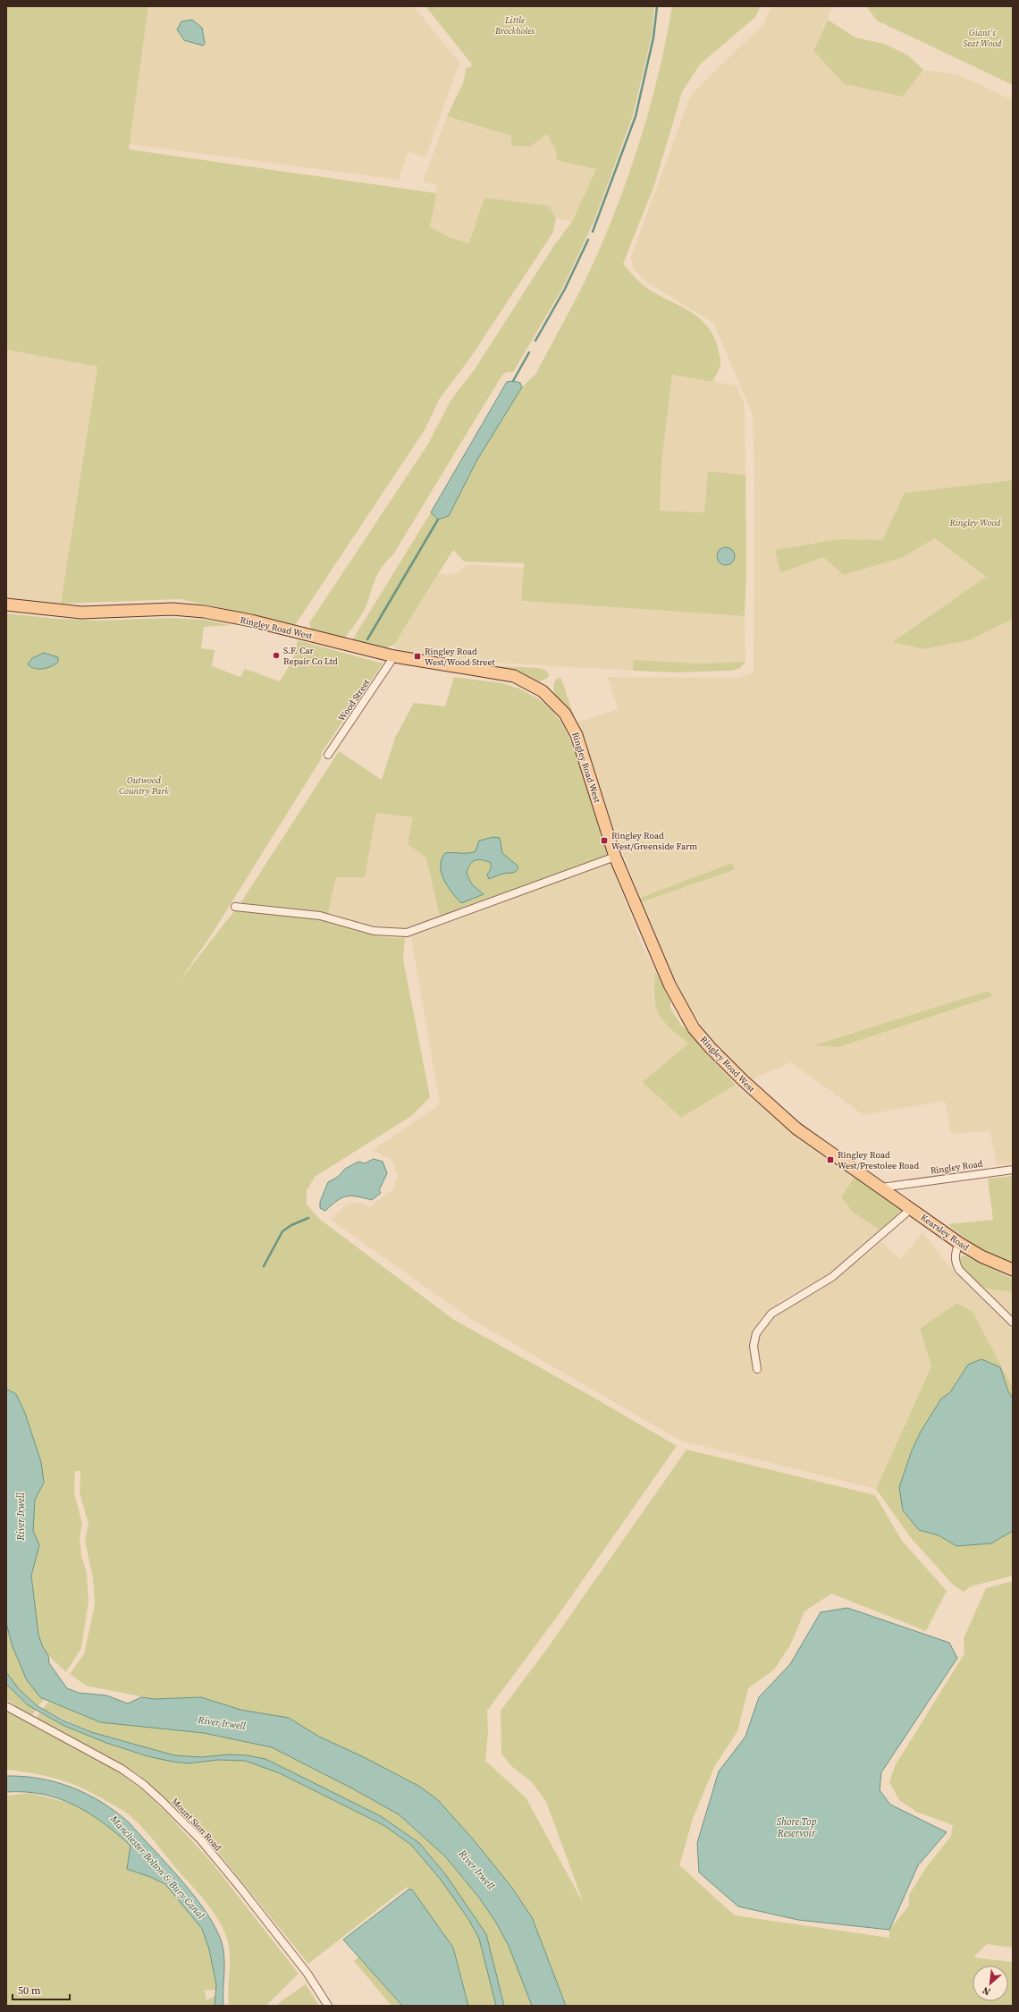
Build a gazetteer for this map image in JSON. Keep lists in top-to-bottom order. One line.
{"streets":{"main road":["Ringley Road West","Kearsley Road"],"street":["Wood Street","Ringley Road","Mount Sion Road"]},"crossings":[["Ringley Road West","Wood Street"],["Ringley Road West","Ringley Road"],["Ringley Road West","Kearsley Road"],["Ringley Road","Kearsley Road"]],"water":["River Irwell","Shore Top Reservoir","Manchester Bolton & Bury Canal"],"parks":["Little Brockholes","Giant's Seat Wood","Ringley Wood","Outwood Country Park"],"places":{"other":["S.F. Car Repair Co Ltd"],"transit":["Ringley Road West/Wood Street","Ringley Road West/Greenside Farm","Ringley Road West/Prestolee Road"]},"scale_bar":"50 m","north":"bottom left"}
